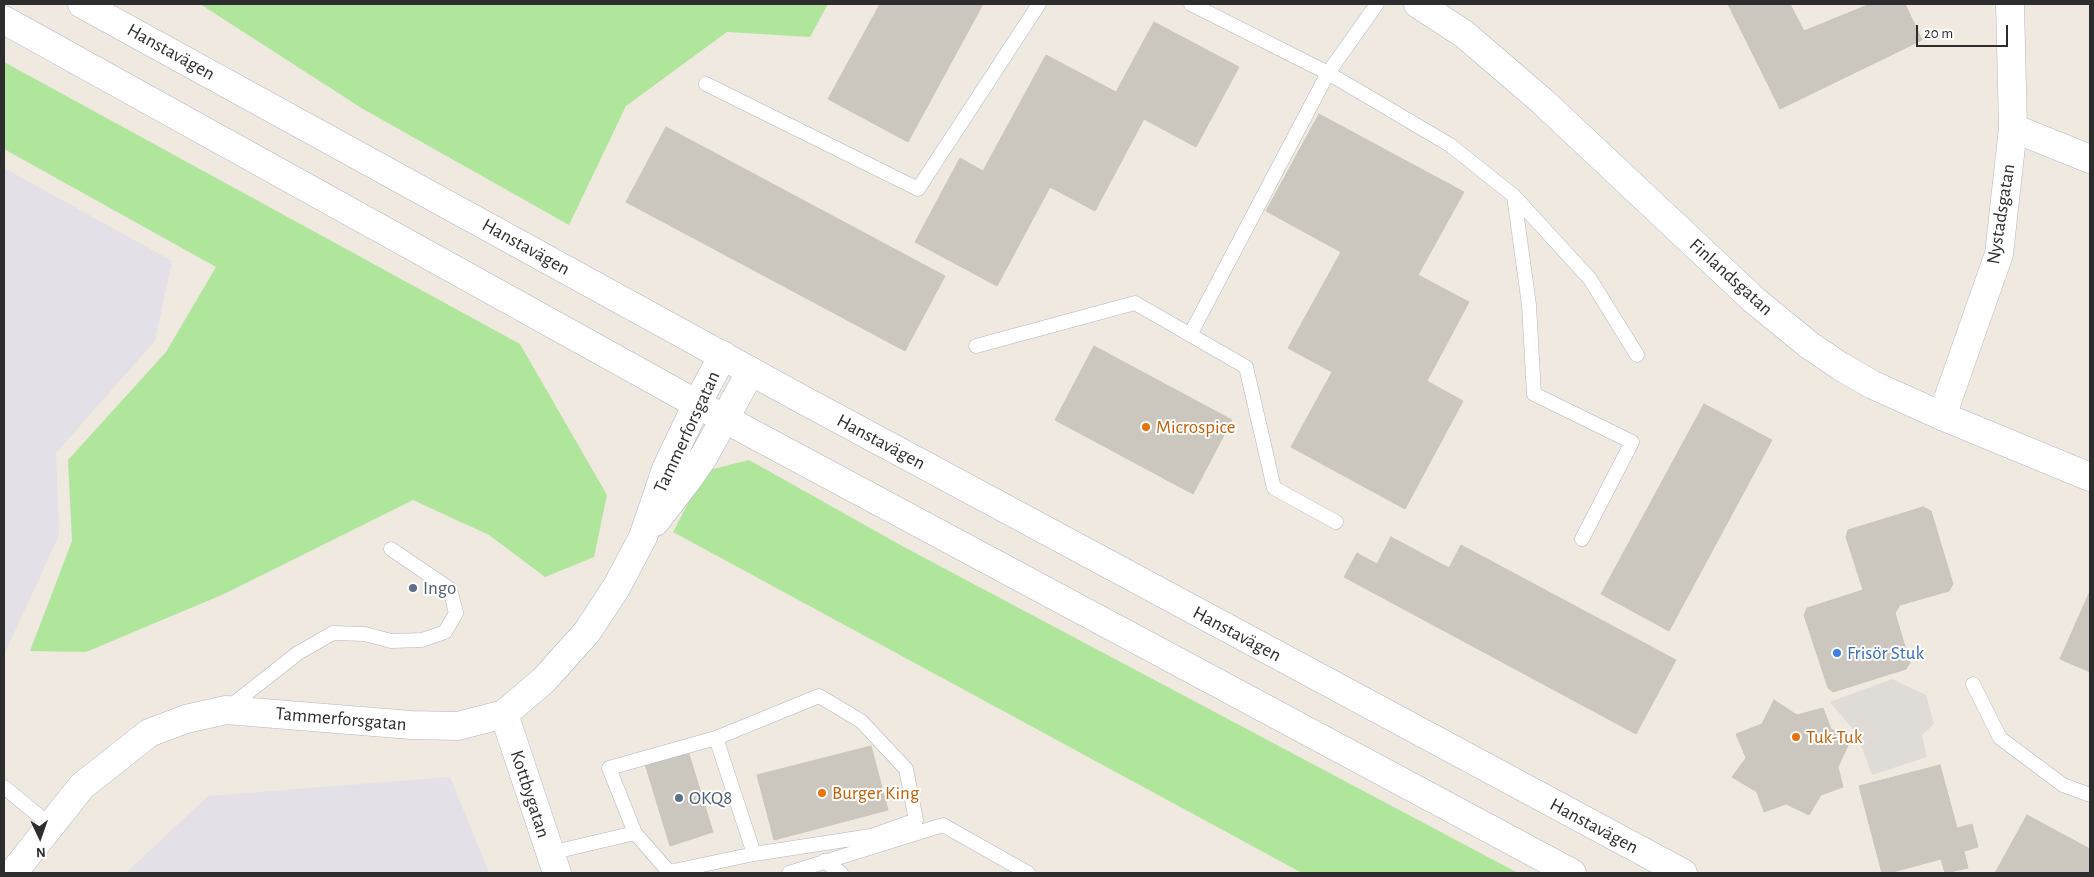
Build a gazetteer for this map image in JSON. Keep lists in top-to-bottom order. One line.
{"streets":{"main road":["Hanstavägen","Nystadsgatan","Finlandsgatan","Tammerforsgatan","Kottbygatan"]},"crossings":[["Hanstavägen","Tammerforsgatan"],["Nystadsgatan","Finlandsgatan"],["Tammerforsgatan","Kottbygatan"]],"places":["Microspice","Ingo","Frisör Stuk","Tuk-Tuk","Burger King","OKQ8"],"scale_bar":"20 m","north":"bottom"}
